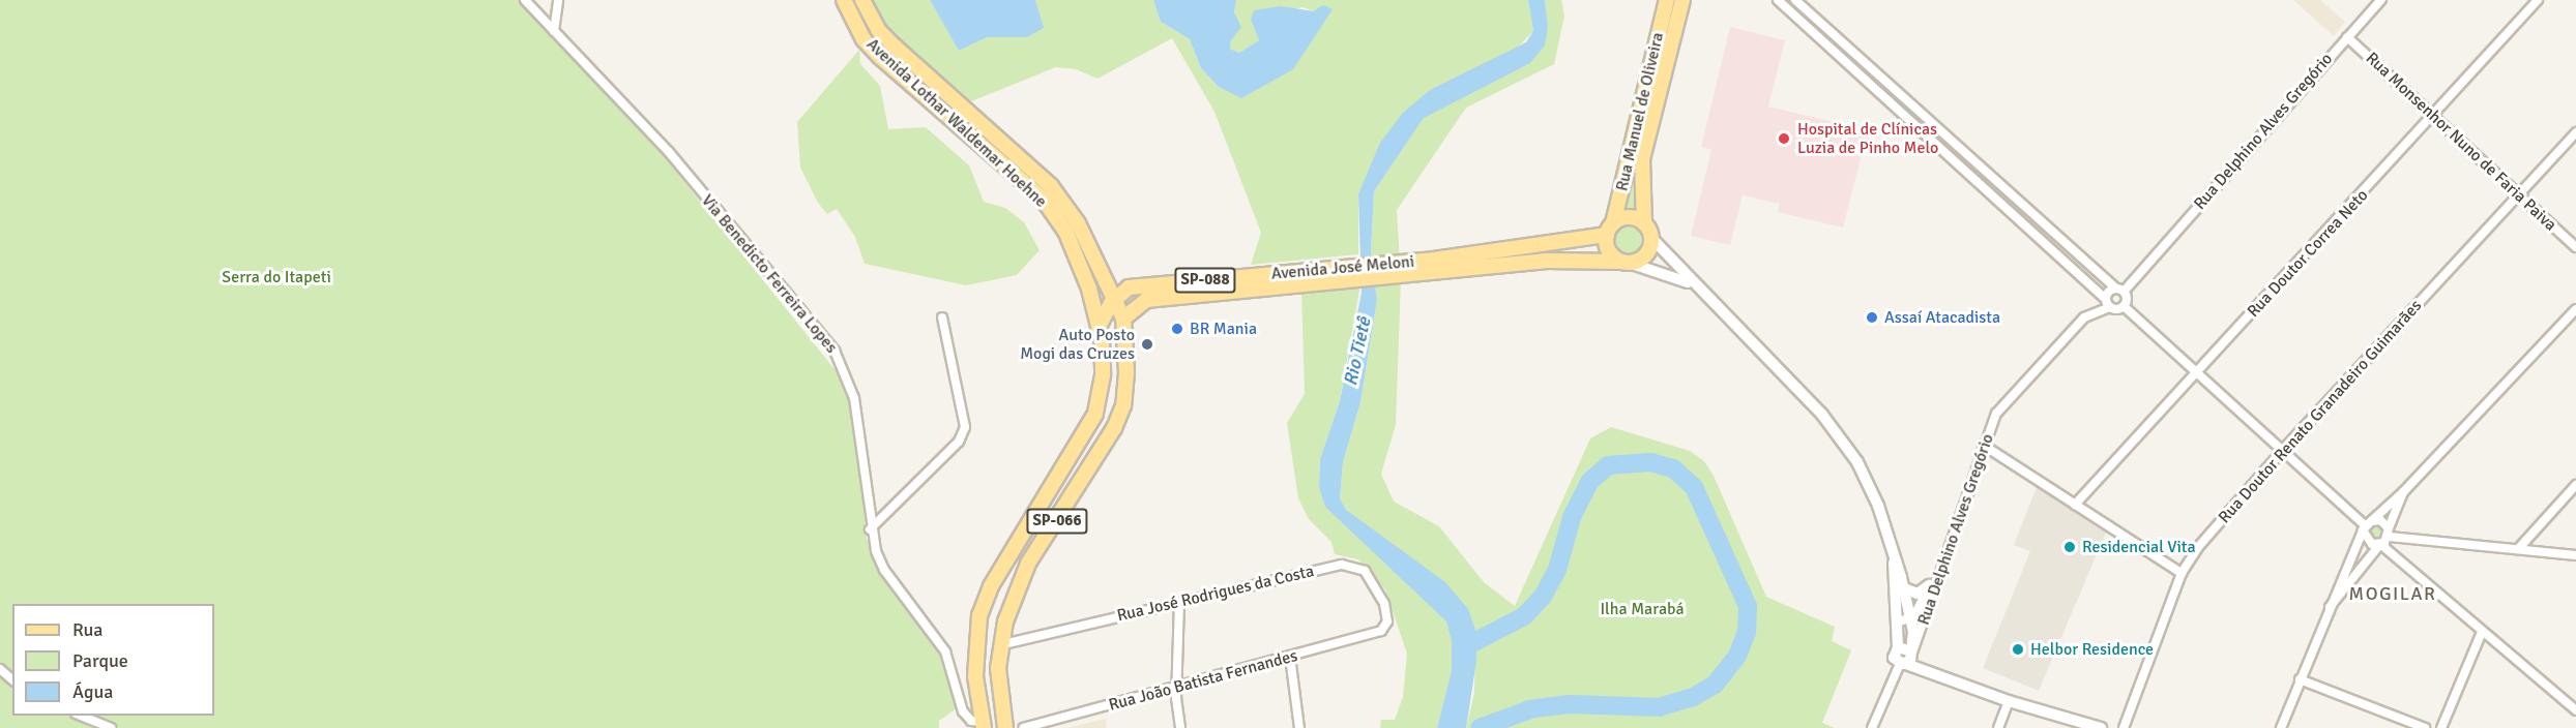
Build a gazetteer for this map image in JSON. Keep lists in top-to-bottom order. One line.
{"streets":{"main road":["Rua Manuel de Oliveira","Avenida Lothar Waldemar Hoehne","Avenida José Meloni","SP-088","SP-066"],"street":["Rua Delphino Alves Gregório","Rua Monsenhor Nuno de Faria Paiva","Rua Doutor Correa Neto","Via Benedicto Ferreira Lopes","Rua Doutor Renato Granadeiro Guimarães","Rua José Rodrigues da Costa","Rua João Batista Fernandes"]},"crossings":[["Rua Manuel de Oliveira","Avenida José Meloni"],["Rua Manuel de Oliveira","SP-088"],["Avenida Lothar Waldemar Hoehne","Avenida José Meloni"],["Avenida Lothar Waldemar Hoehne","Via Benedicto Ferreira Lopes"],["Avenida Lothar Waldemar Hoehne","Rua José Rodrigues da Costa"],["Rua Delphino Alves Gregório","Rua Monsenhor Nuno de Faria Paiva"],["Rua Monsenhor Nuno de Faria Paiva","Rua Doutor Correa Neto"],["Rua Monsenhor Nuno de Faria Paiva","Rua Doutor Renato Granadeiro Guimarães"],["Avenida José Meloni","SP-088"],["Rua José Rodrigues da Costa","Rua João Batista Fernandes"]],"districts":["MOGILAR"],"water":["Rio Tietê"],"parks":["Serra do Itapeti","Ilha Marabá"],"places":["Hospital de Clínicas Luzia de Pinho Melo","Assaí Atacadista","BR Mania","Auto Posto Mogi das Cruzes","Residencial Vita","Helbor Residence"],"legend":["Rua","Parque","Água"]}
